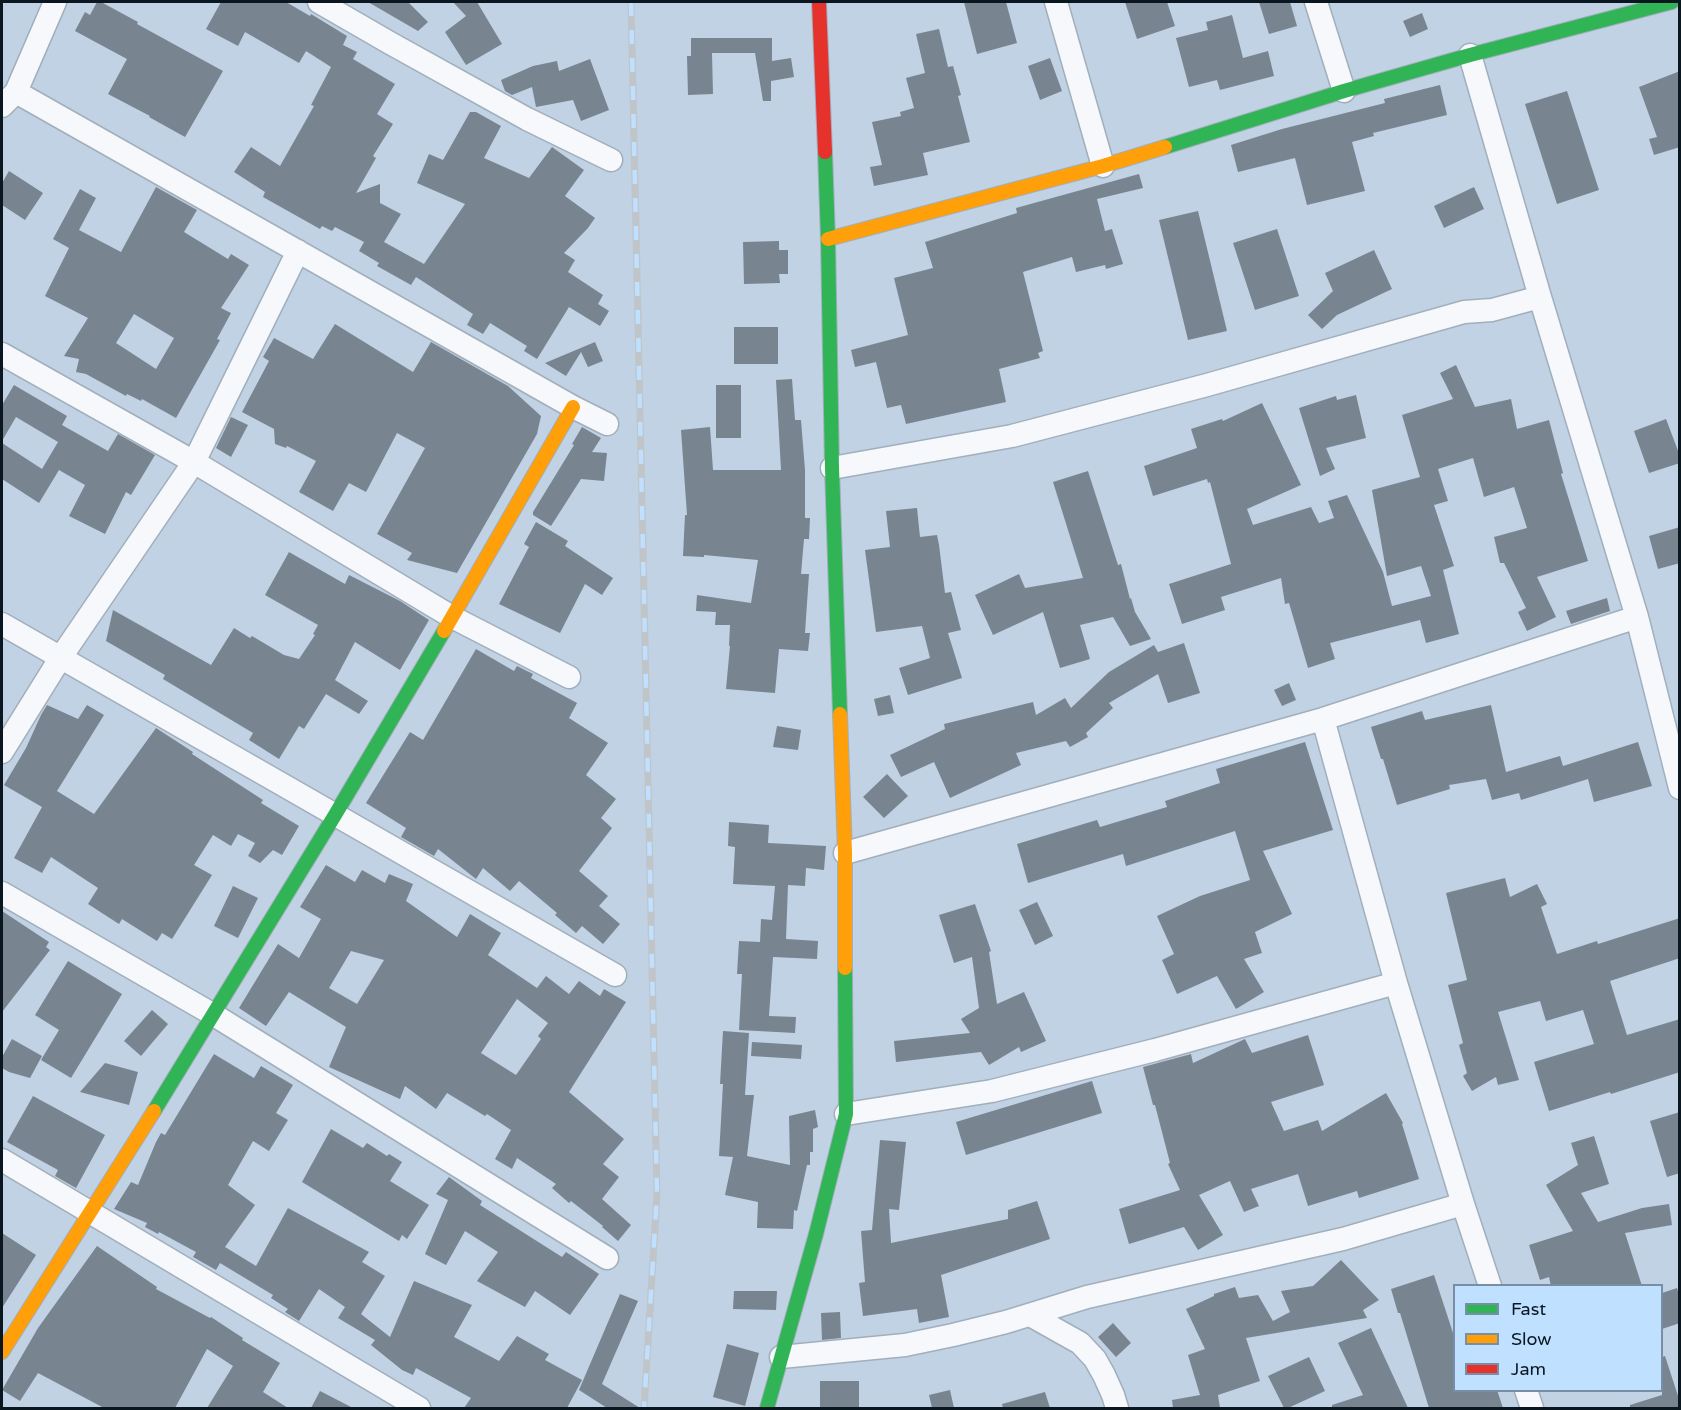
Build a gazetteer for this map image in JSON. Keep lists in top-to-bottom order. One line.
{"legend":["Fast","Slow","Jam"]}
